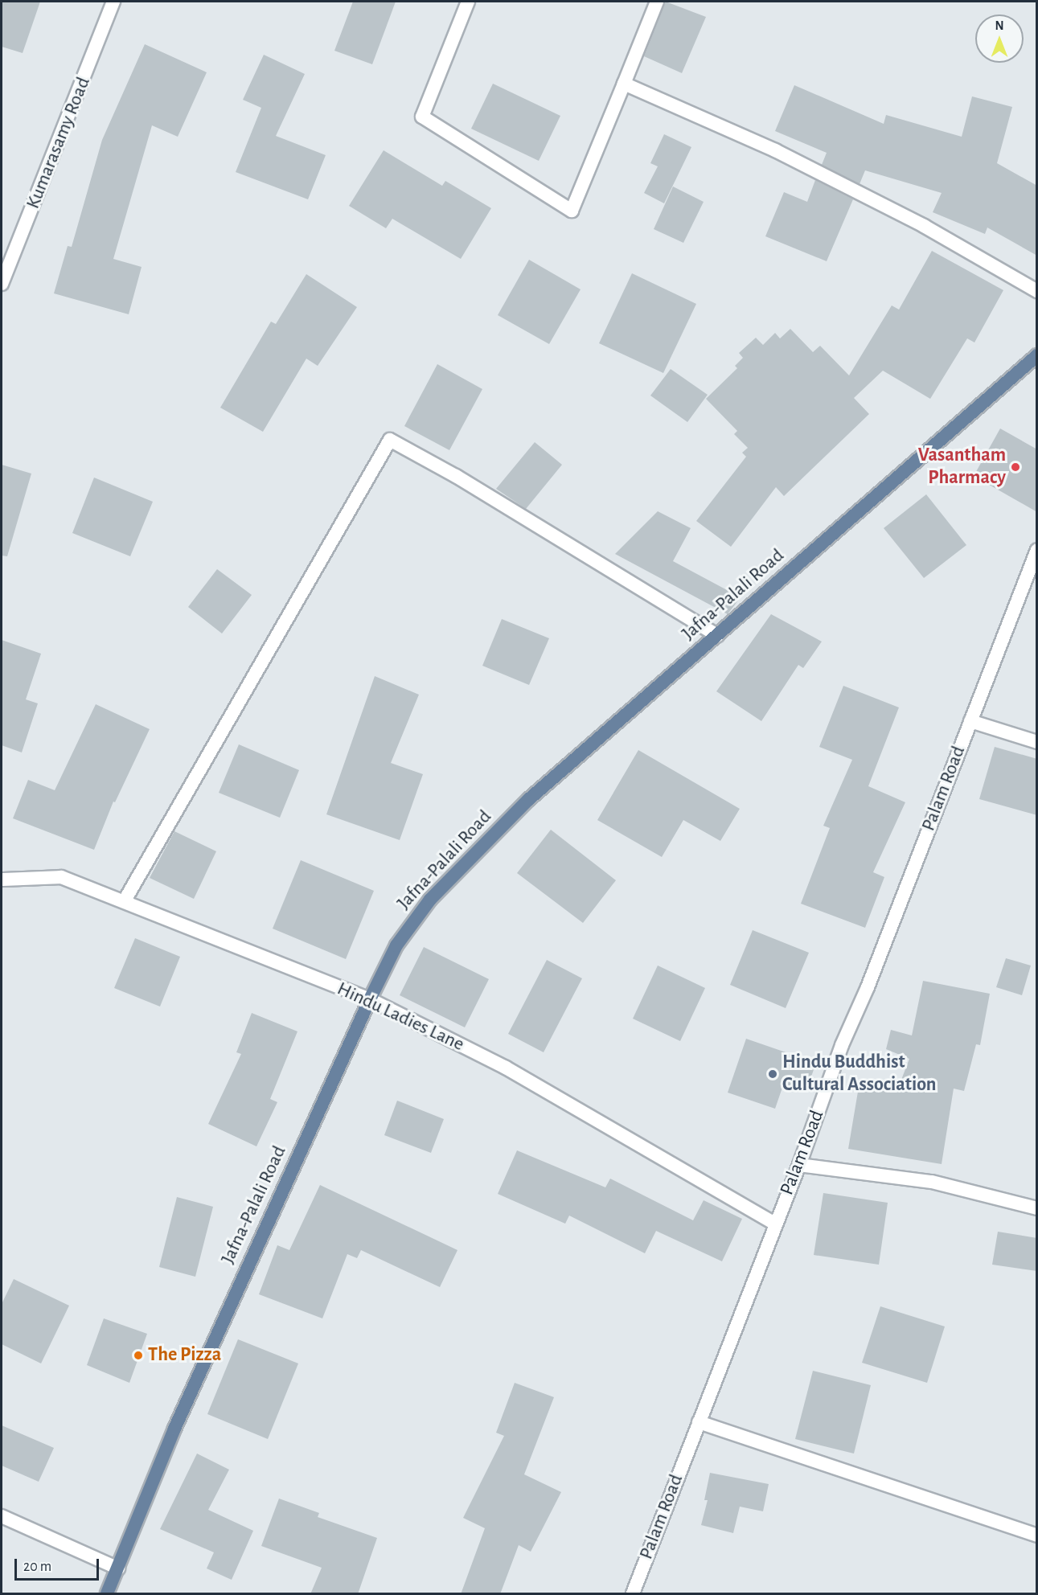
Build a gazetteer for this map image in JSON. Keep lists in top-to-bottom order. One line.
{"streets":{"main road":["Jafna-Palali Road"],"street":["Kumarasamy Road","Palam Road","Hindu Ladies Lane"]},"crossings":[["Jafna-Palali Road","Hindu Ladies Lane"],["Palam Road","Hindu Ladies Lane"]],"places":["Vasantham Pharmacy","Hindu Buddhist Cultural Association","The Pizza"],"scale_bar":"20 m","north":"top"}
